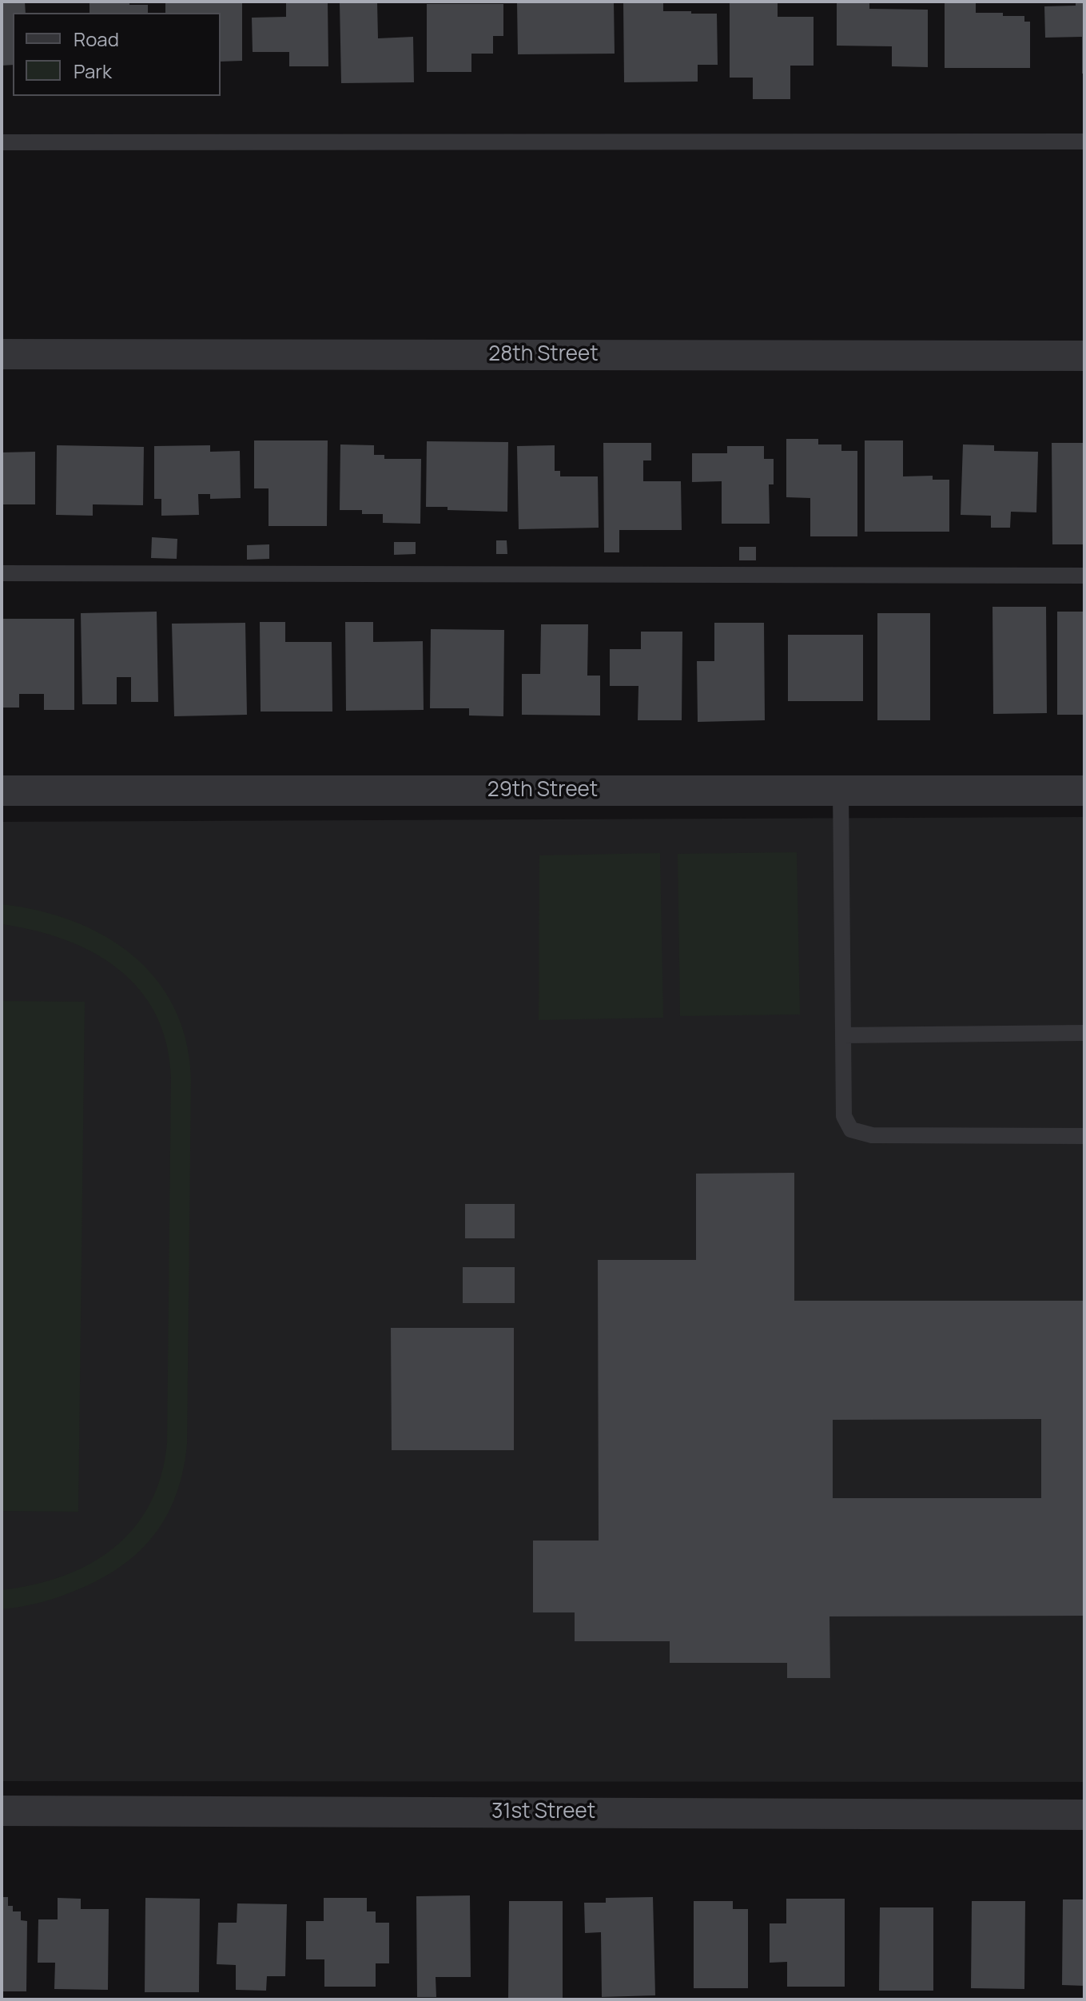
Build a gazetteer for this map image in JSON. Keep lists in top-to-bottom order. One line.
{"streets":{"street":["28th Street","29th Street","31st Street"]},"legend":["Road","Park"]}
